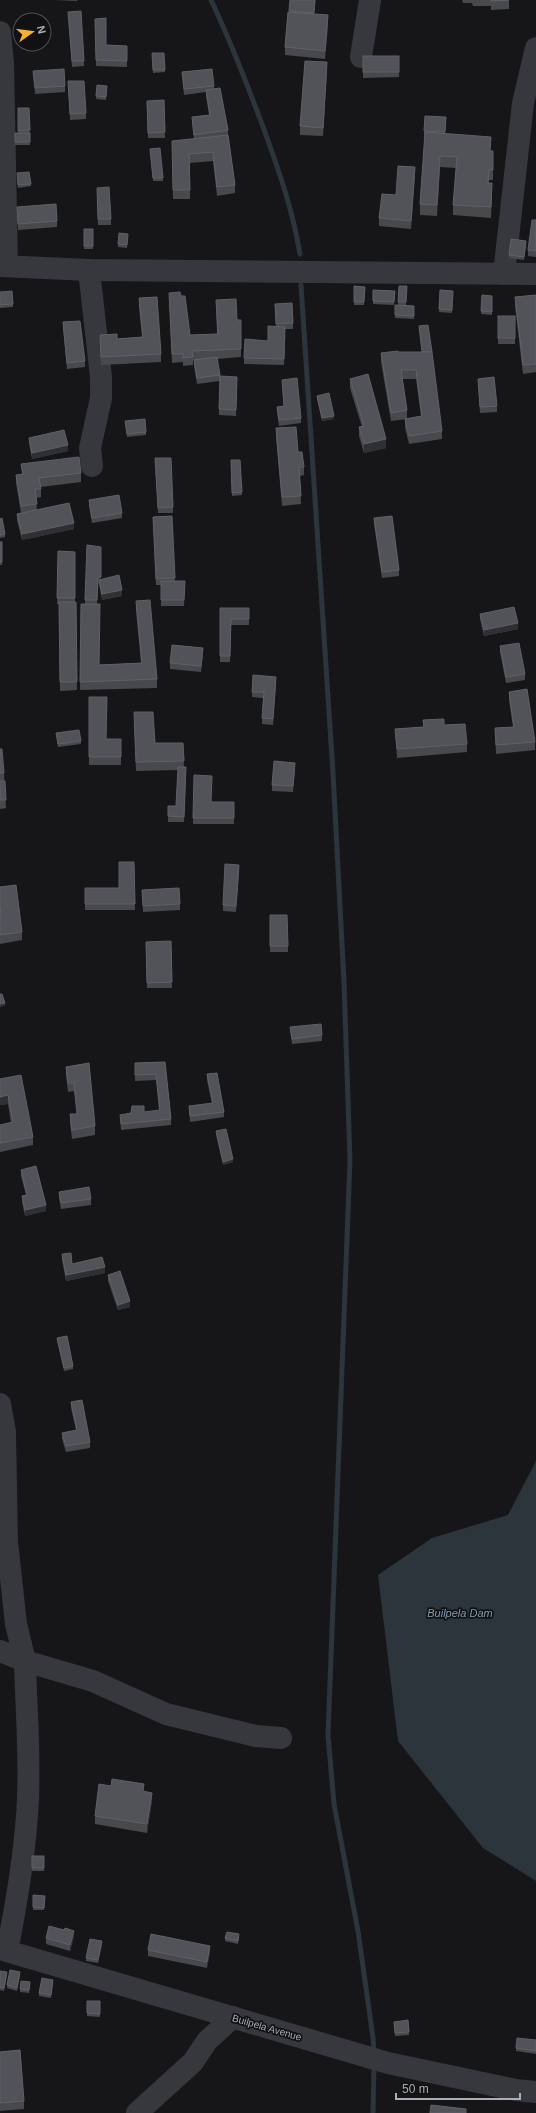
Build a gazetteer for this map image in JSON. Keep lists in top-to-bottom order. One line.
{"streets":{"street":["Builpela Avenue"]},"water":["Builpela Dam"],"scale_bar":"50 m","north":"right"}
